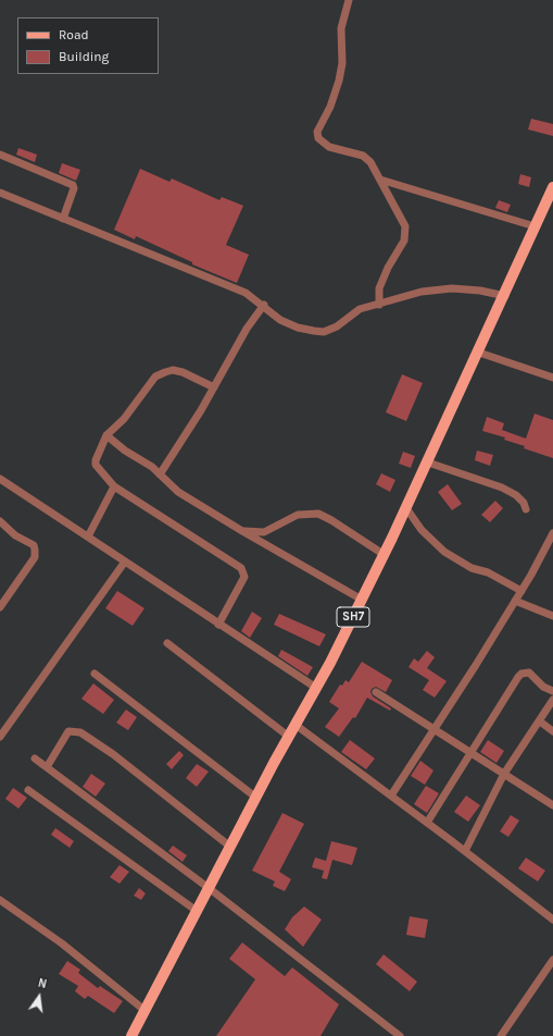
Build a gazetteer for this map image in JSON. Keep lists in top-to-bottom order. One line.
{"streets":{"main road":["SH7"]},"legend":["Road","Building"],"north":"top"}
